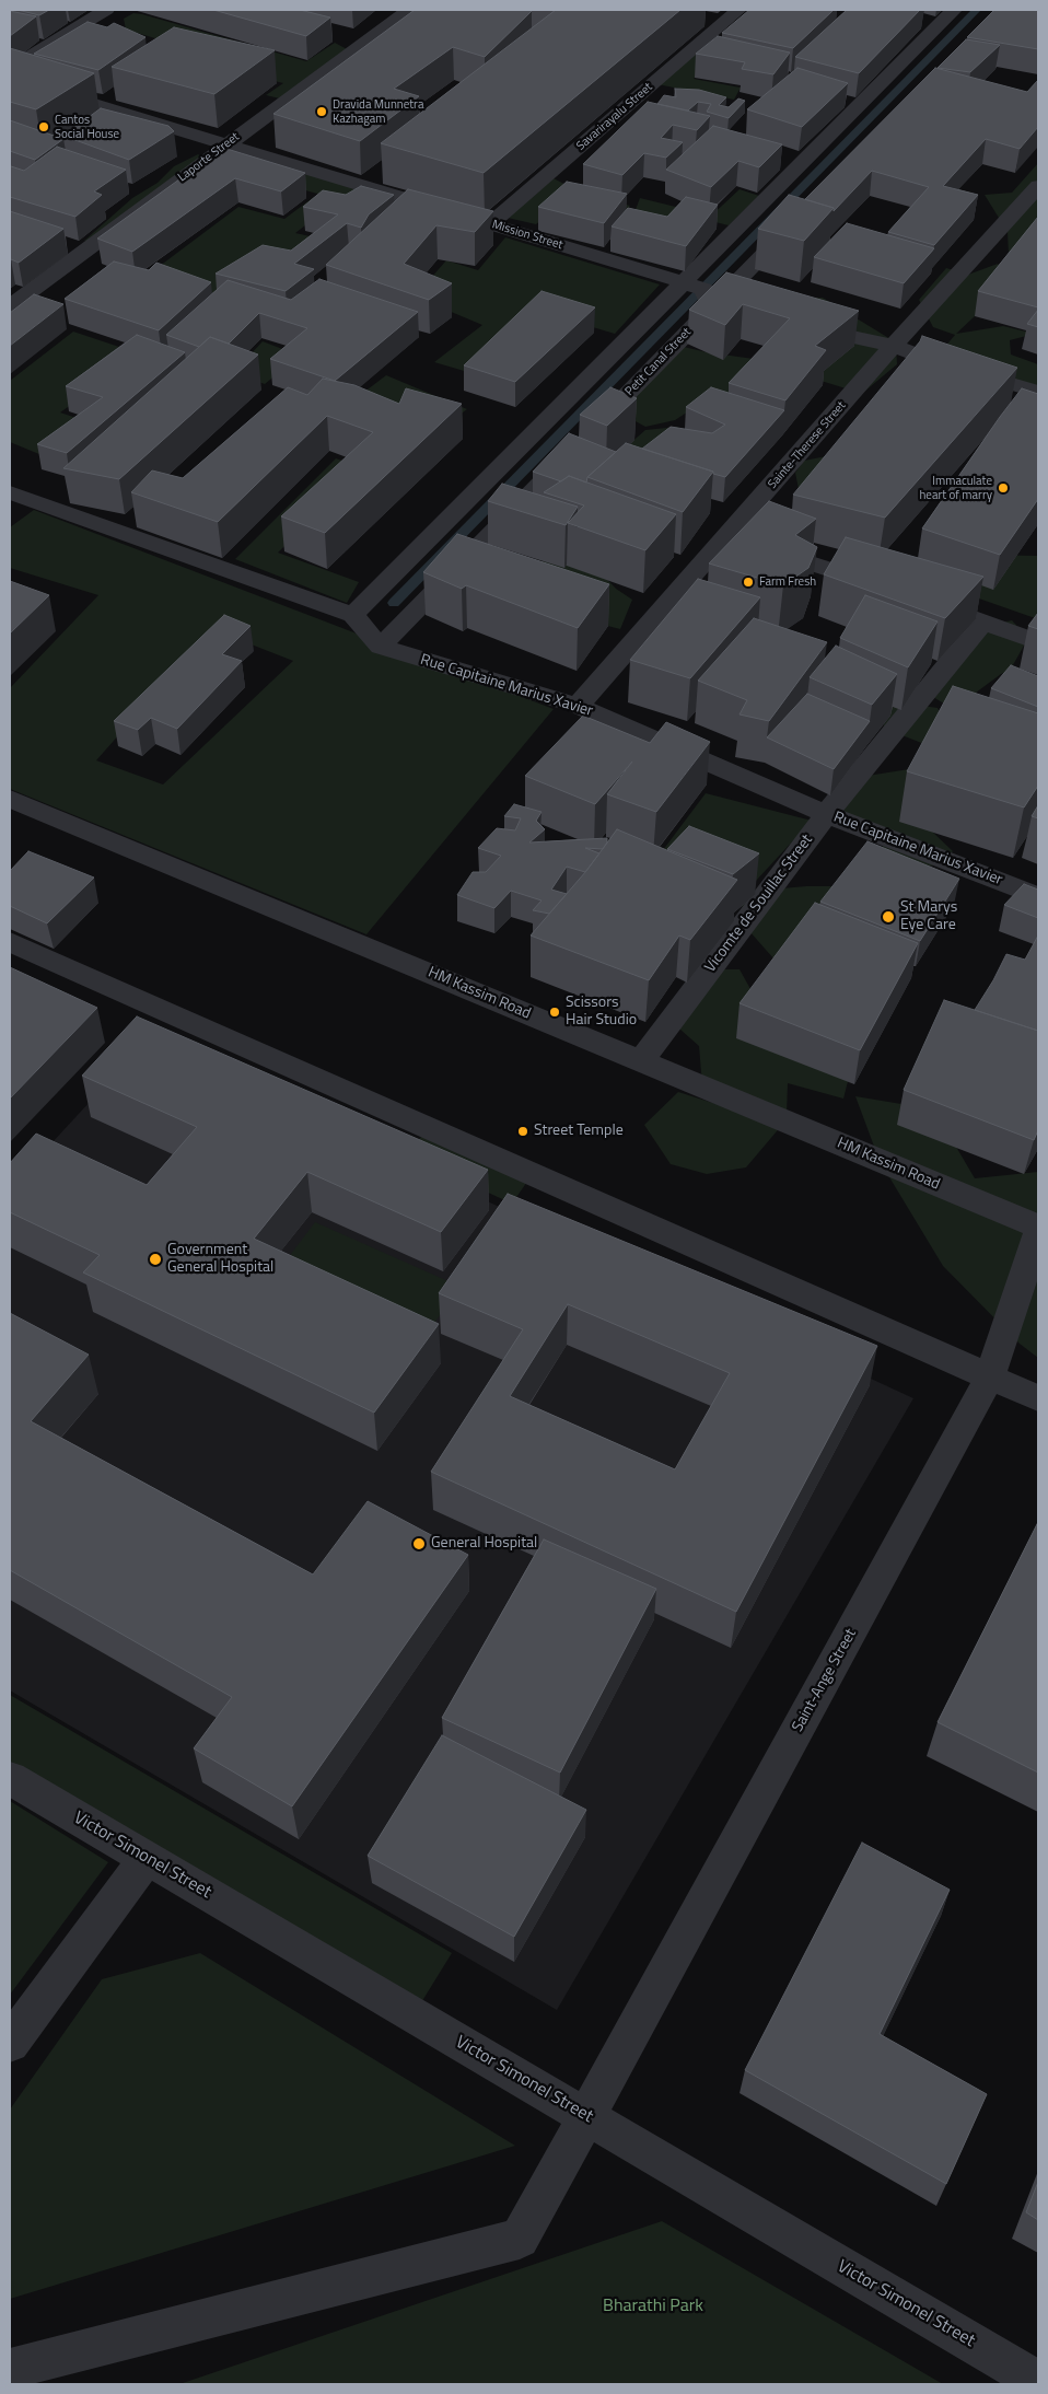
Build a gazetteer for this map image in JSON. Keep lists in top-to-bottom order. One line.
{"streets":{"street":["Savarirayalu Street","Laporte Street","Mission Street","Petit Canal Street","Sainte-Therese Street","Rue Capitaine Marius Xavier","Vicomte de Souillac Street","HM Kassim Road","Saint-Ange Street","Victor Simonel Street"]},"crossings":[["Savarirayalu Street","Mission Street"],["Laporte Street","Mission Street"],["Mission Street","Petit Canal Street"],["Sainte-Therese Street","Rue Capitaine Marius Xavier"],["Rue Capitaine Marius Xavier","Vicomte de Souillac Street"],["Vicomte de Souillac Street","HM Kassim Road"],["Saint-Ange Street","Victor Simonel Street"]],"parks":["Bharathi Park"],"places":["Dravida Munnetra Kazhagam","Cantos Social House","Immaculate heart of marry","Farm Fresh","St Marys Eye Care","Scissors Hair Studio","Street Temple","Government General Hospital","General Hospital"]}
